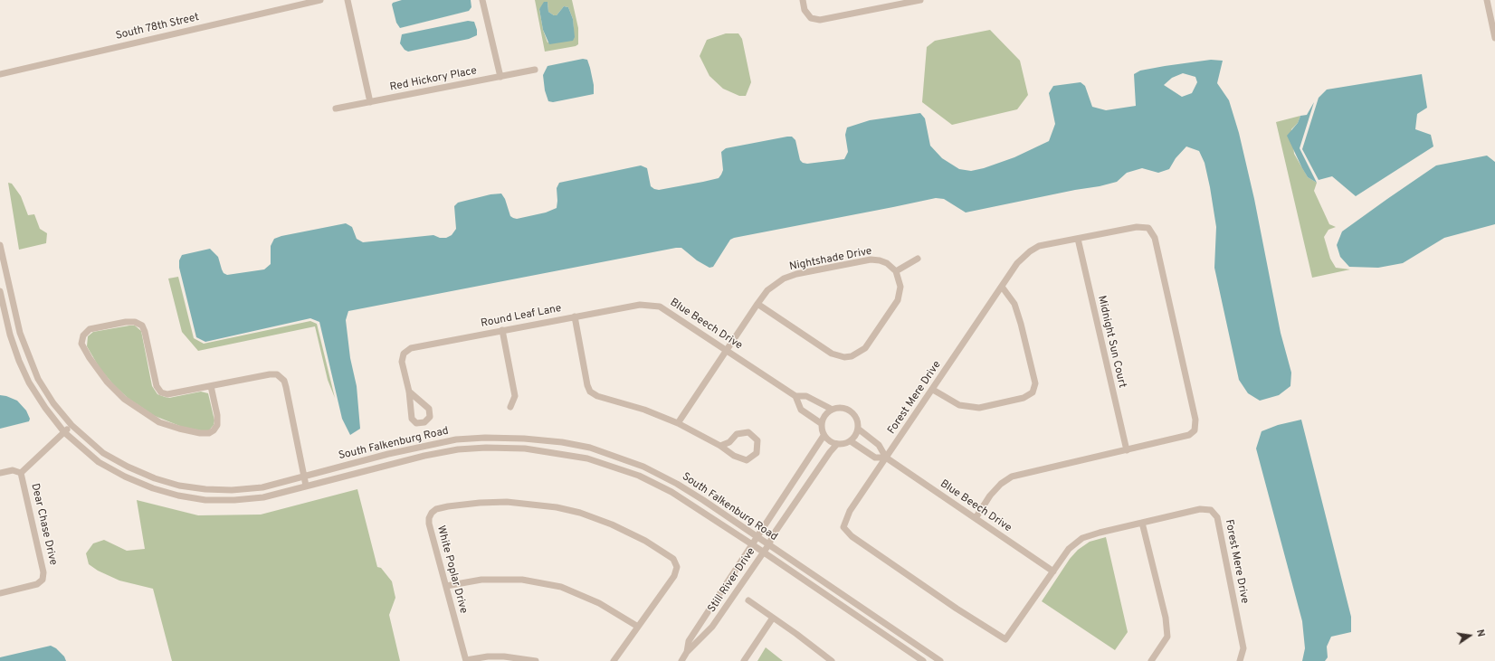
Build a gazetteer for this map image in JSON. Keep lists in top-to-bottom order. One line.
{"streets":{"street":["South 78th Street","Red Hickory Place","Nightshade Drive","Round Leaf Lane","Blue Beech Drive","Midnight Sun Court","Forest Mere Drive","South Falkenburg Road","Dear Chase Drive","White Poplar Drive","Still River Drive"]},"crossings":[["Nightshade Drive","Round Leaf Lane"],["Nightshade Drive","Blue Beech Drive"],["Round Leaf Lane","Blue Beech Drive"],["Blue Beech Drive","Forest Mere Drive"],["Blue Beech Drive","Still River Drive"],["Midnight Sun Court","Forest Mere Drive"],["South Falkenburg Road","Dear Chase Drive"],["South Falkenburg Road","Still River Drive"]],"north":"right"}
